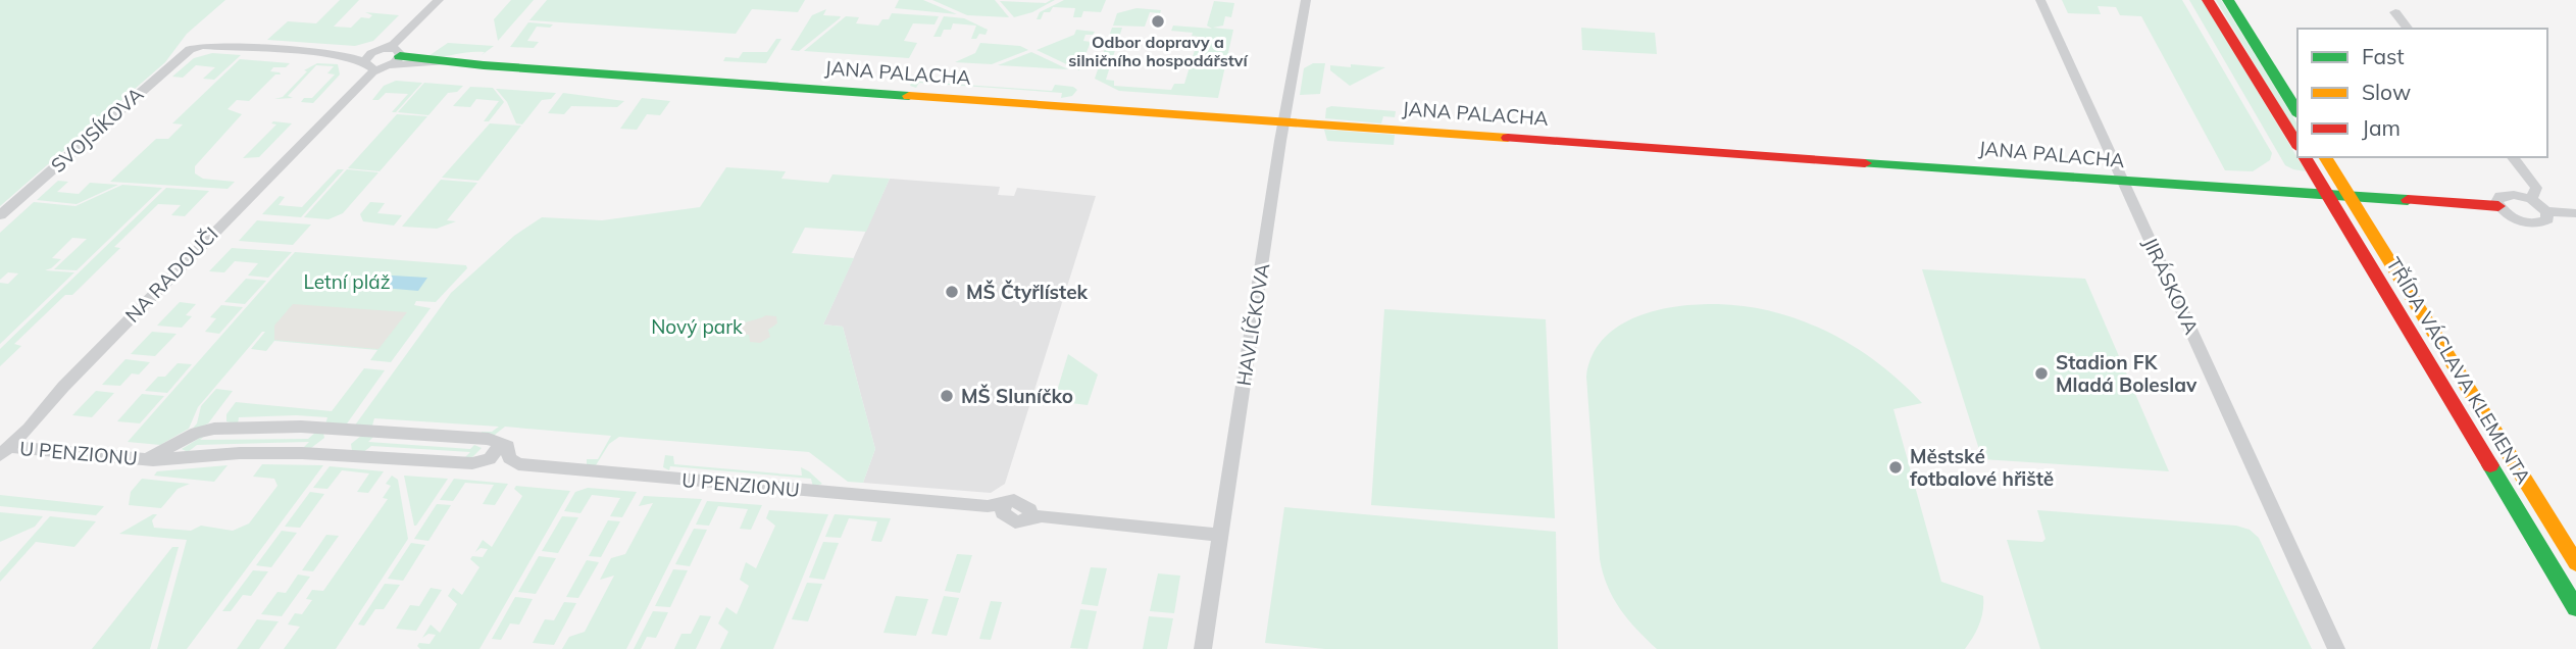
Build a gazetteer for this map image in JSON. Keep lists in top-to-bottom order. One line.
{"streets":{"street":["JANA PALACHA","SVOJSÍKOVA","NA RADOUČI","JIRÁSKOVA","HAVLÍČKOVA","TŘÍDA VÁCLAVA KLEMENTA","U PENZIONU"]},"crossings":[["JANA PALACHA","JIRÁSKOVA"],["JANA PALACHA","HAVLÍČKOVA"],["JANA PALACHA","TŘÍDA VÁCLAVA KLEMENTA"],["NA RADOUČI","U PENZIONU"],["HAVLÍČKOVA","U PENZIONU"]],"parks":["Letní pláž","Nový park"],"places":["Odbor dopravy a silničního hospodářství","MŠ Čtyřlístek","Stadion FK Mladá Boleslav","MŠ Sluníčko","Městské fotbalové hřiště"],"legend":["Fast","Slow","Jam"]}
